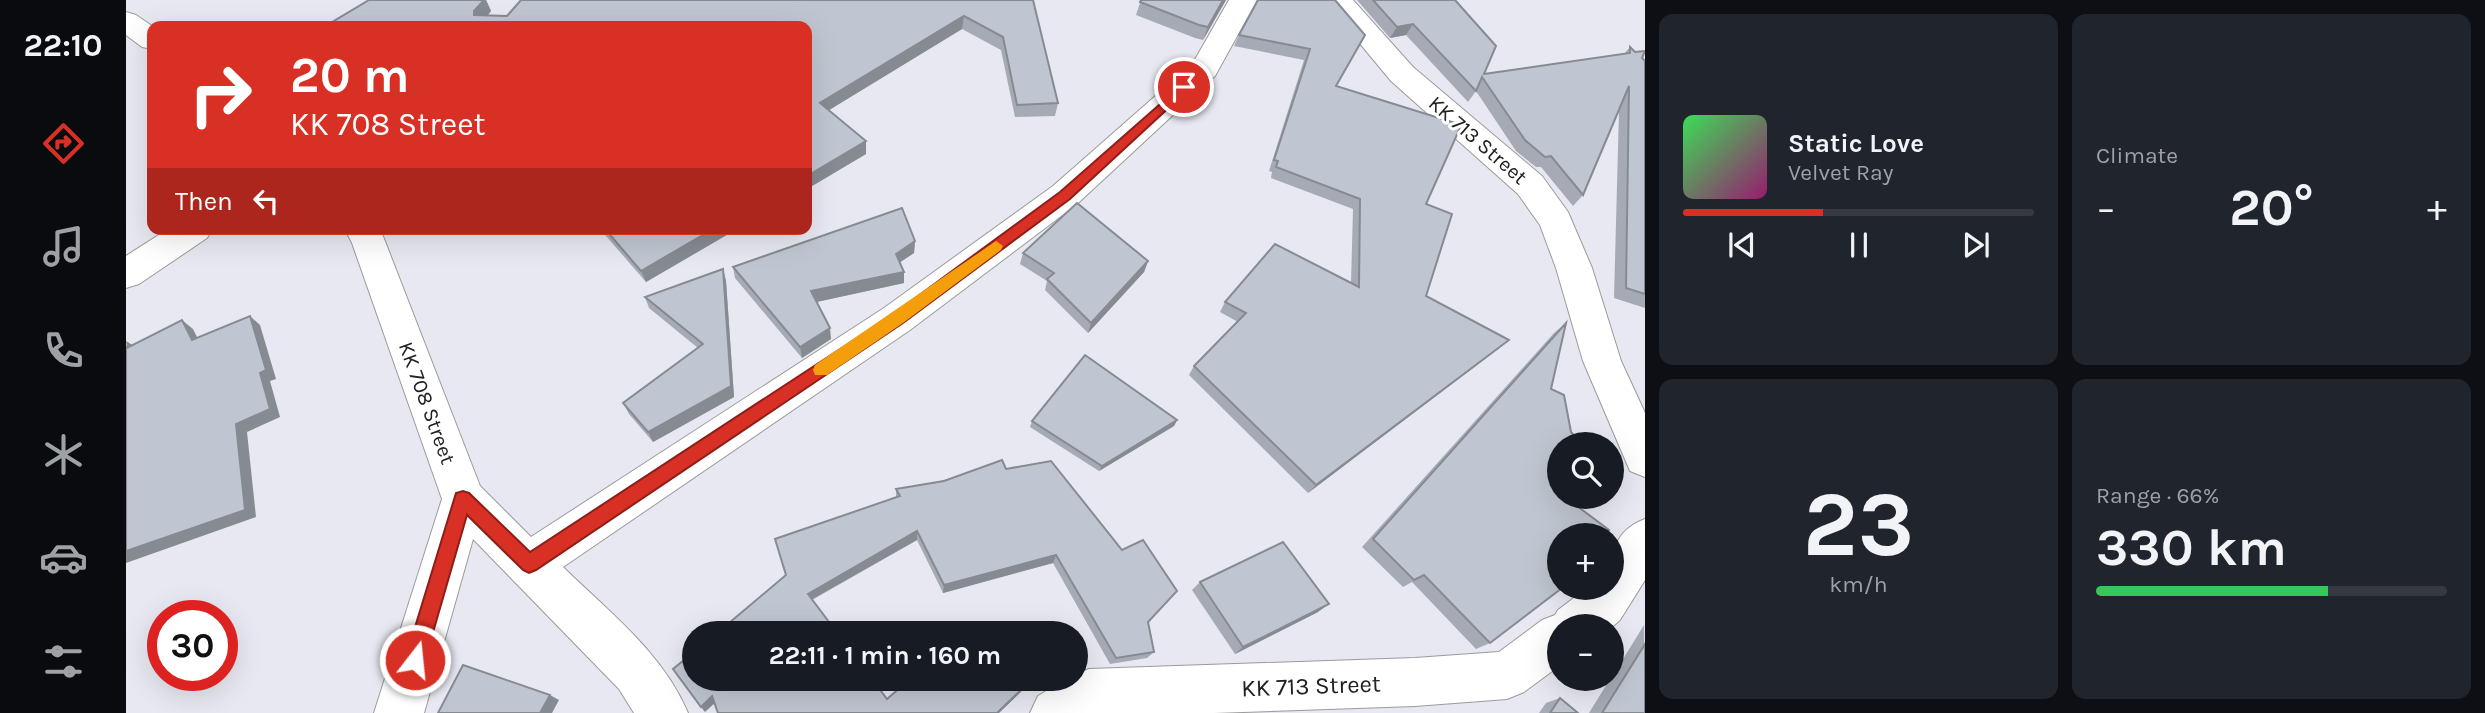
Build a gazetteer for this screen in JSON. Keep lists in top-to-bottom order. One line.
{"streets":{"street":["KK 713 Street","KK 708 Street"]},"page":{"tabs":"22:10","tile":["Climate",["23","km/h"],["Range · 66%","330 km"]],"turn":["20 m","KK 708 Street"],"song":["Static Love","Velvet Ray"],"then":"Then","heat":["−","20°","+"],"map_buttons":["+","−"],"limit":"30","trip":"22:11 · 1 min · 160 m"}}
